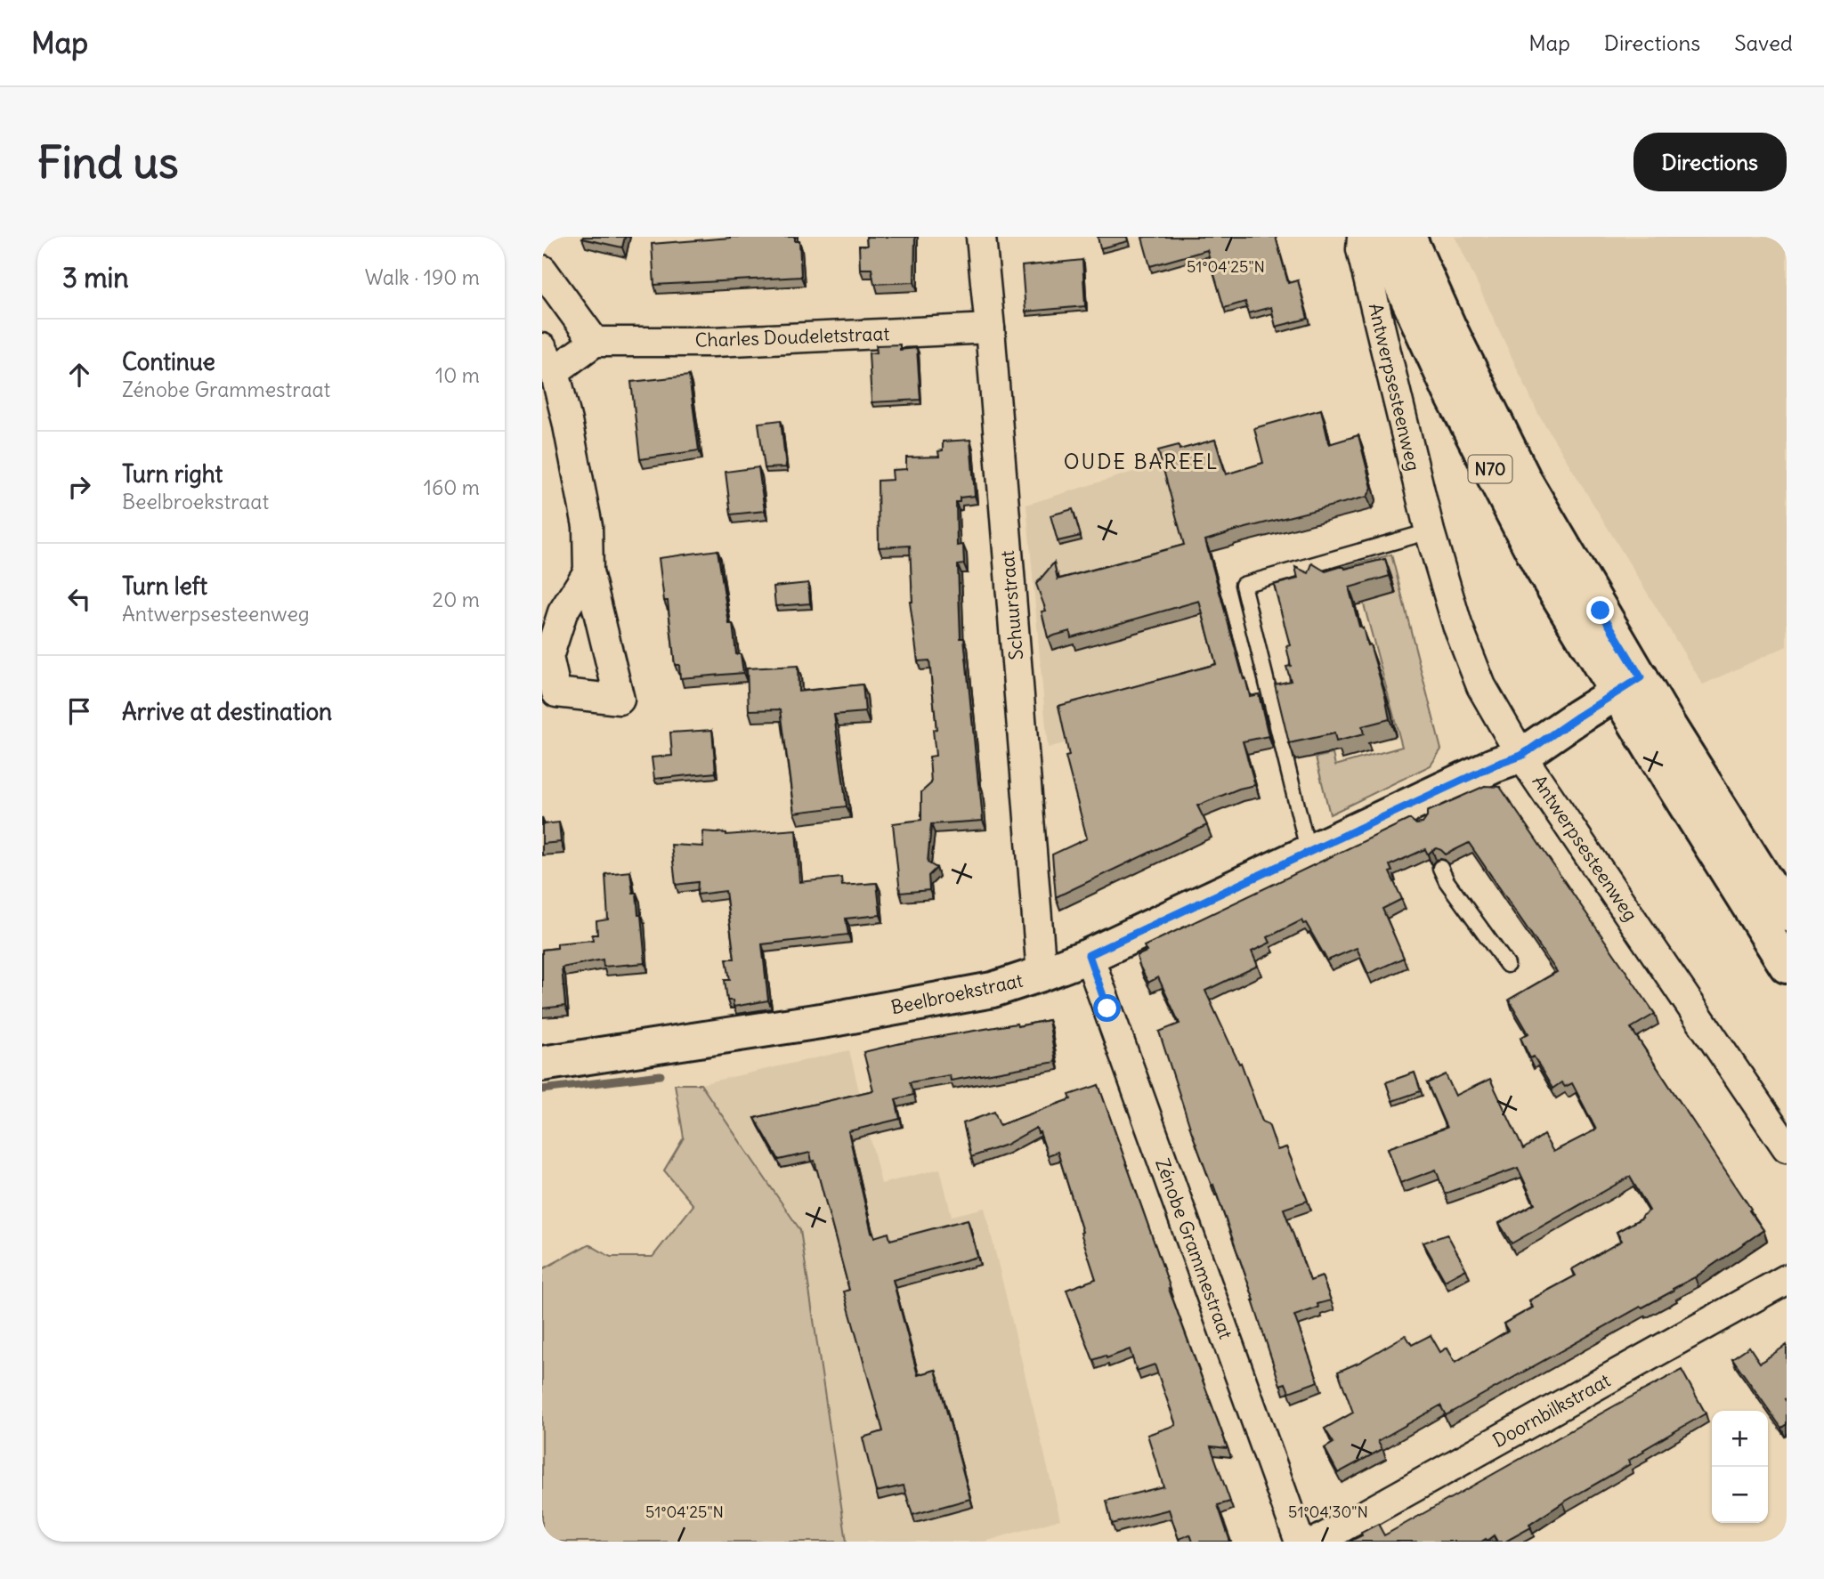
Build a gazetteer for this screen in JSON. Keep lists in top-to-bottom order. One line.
{"streets":{"main road":["Antwerpsesteenweg","N70","Beelbroekstraat"],"street":["Charles Doudeletstraat","Schuurstraat","Zénobe Grammestraat","Doornbilkstraat"]},"crossings":[["Charles Doudeletstraat","Schuurstraat"],["Antwerpsesteenweg","Beelbroekstraat"],["Schuurstraat","Beelbroekstraat"],["Beelbroekstraat","Zénobe Grammestraat"]],"districts":["OUDE BAREEL"],"page":{"header":"Map","nav":["Map","Directions","Saved"],"buttons":"Directions","title":"Find us","heading":["3 min","Walk · 190 m"],"list":[["Continue","Zénobe Grammestraat","10 m"],["Turn right","Beelbroekstraat","160 m"],["Turn left","Antwerpsesteenweg","20 m"],"Arrive at destination"],"map_buttons":["+","−"]},"coordinates":["51°04'25\"N","51°04'30\"N"]}
